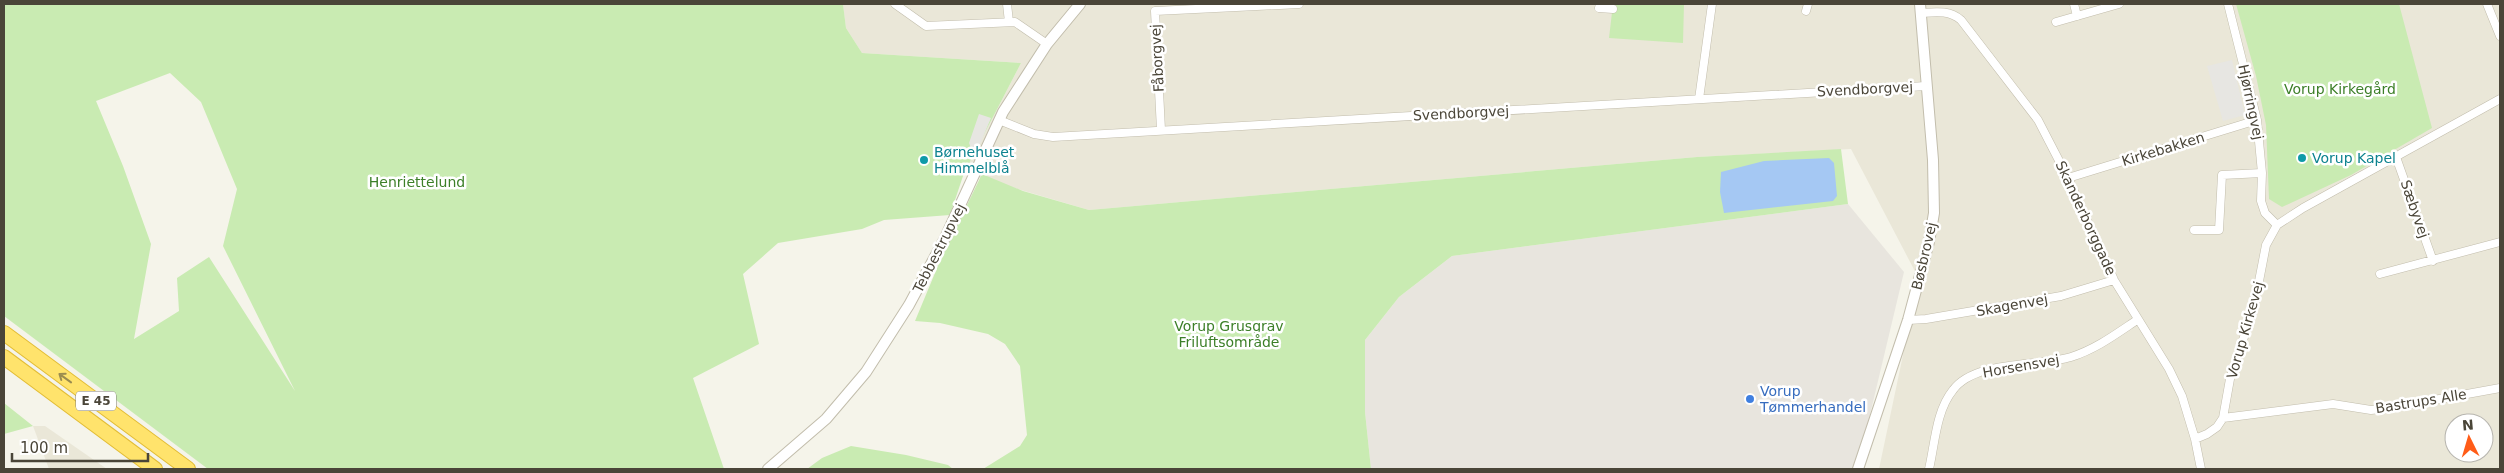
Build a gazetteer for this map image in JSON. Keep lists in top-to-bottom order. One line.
{"streets":{"highway":["E 45"],"street":["Fåborgvej","Svendborgvej","Hjørringvej","Kirkebakken","Sæbyvej","Skanderborggade","Tebbestrupvej","Bøsbrovej","Skagenvej","Vorup Kirkevej","Horsensvej","Bastrups Alle"]},"crossings":[["Fåborgvej","Svendborgvej"],["Svendborgvej","Tebbestrupvej"],["Svendborgvej","Bøsbrovej"],["Hjørringvej","Kirkebakken"],["Hjørringvej","Vorup Kirkevej"],["Kirkebakken","Skanderborggade"],["Skanderborggade","Bøsbrovej"],["Skanderborggade","Skagenvej"],["Skanderborggade","Horsensvej"],["Bøsbrovej","Skagenvej"],["Vorup Kirkevej","Bastrups Alle"]],"parks":["Vorup Kirkegård","Henriettelund","Vorup Grusgrav Friluftsområde"],"places":["Vorup Kapel","Børnehuset Himmelblå","Vorup Tømmerhandel"],"scale_bar":"100 m","north":"top"}
